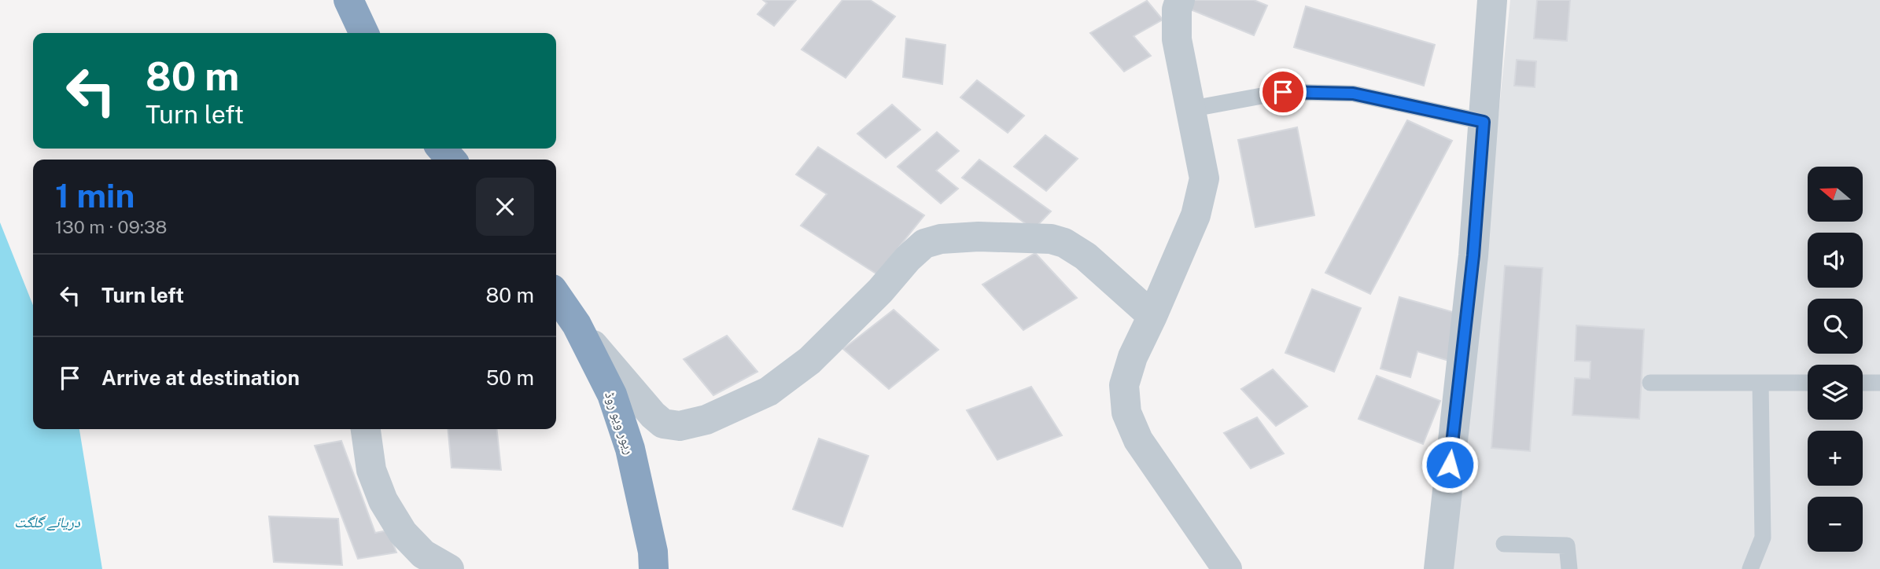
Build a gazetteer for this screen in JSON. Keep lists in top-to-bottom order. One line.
{"streets":{"highway":["ریور ویو روڈ"]},"water":["دریائے گلگت"],"north":"left","page":{"turn":["80 m","Turn left"],"heading":["1 min","130 m · 09:38"],"map_buttons":["+","−"],"list":[{"name":"Turn left","value":"80 m"},{"name":"Arrive at destination","value":"50 m"}]}}
